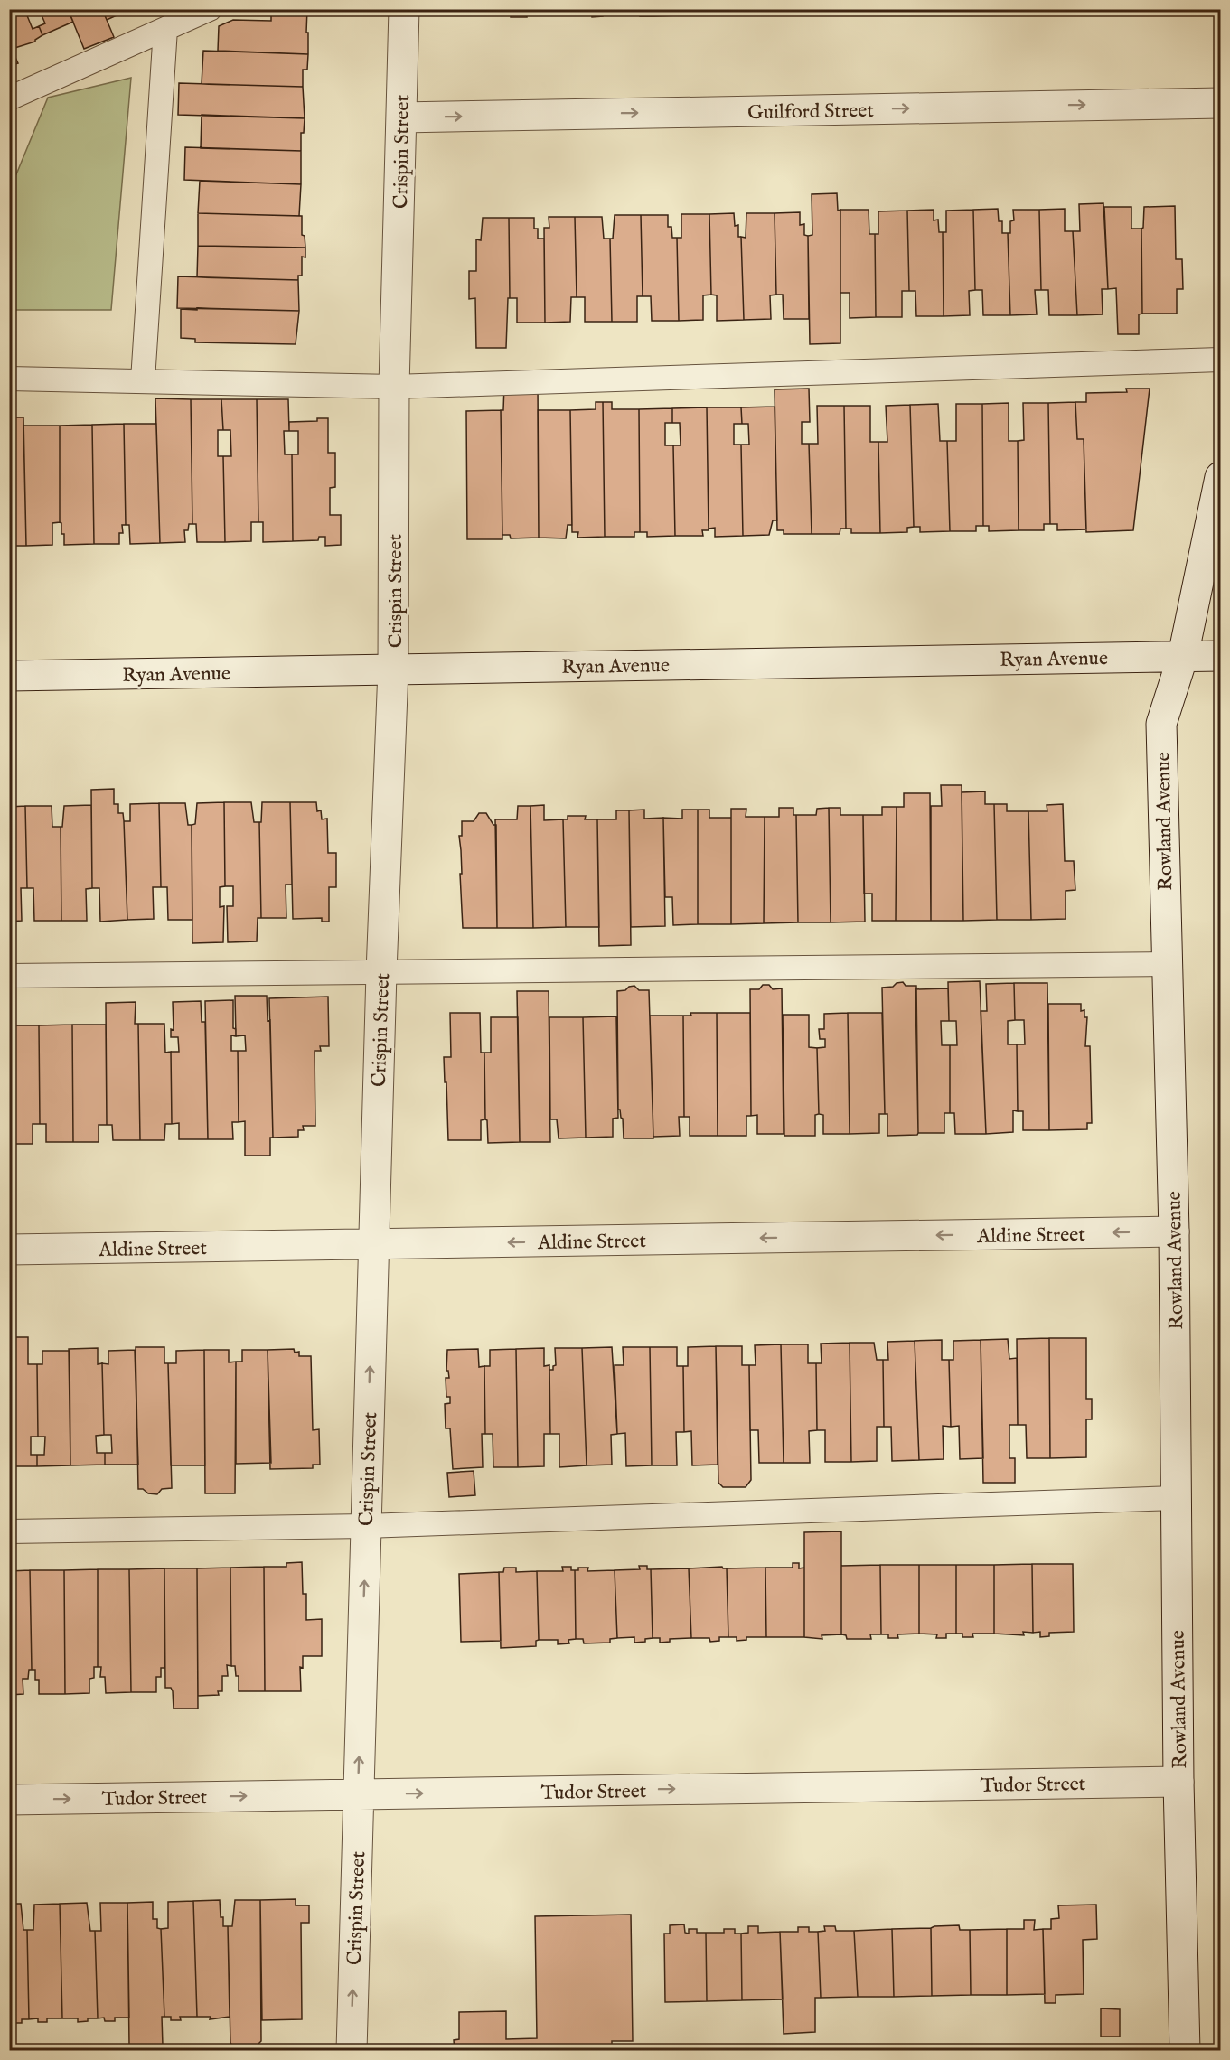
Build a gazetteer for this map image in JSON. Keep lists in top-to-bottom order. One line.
{"streets":{"street":["Guilford Street","Crispin Street","Ryan Avenue","Rowland Avenue","Aldine Street","Tudor Street"]},"crossings":[["Guilford Street","Crispin Street"],["Crispin Street","Ryan Avenue"],["Crispin Street","Aldine Street"],["Crispin Street","Tudor Street"],["Ryan Avenue","Rowland Avenue"],["Rowland Avenue","Aldine Street"],["Rowland Avenue","Tudor Street"]],"one_way":["Guilford Street","Crispin Street","Aldine Street","Tudor Street"]}
